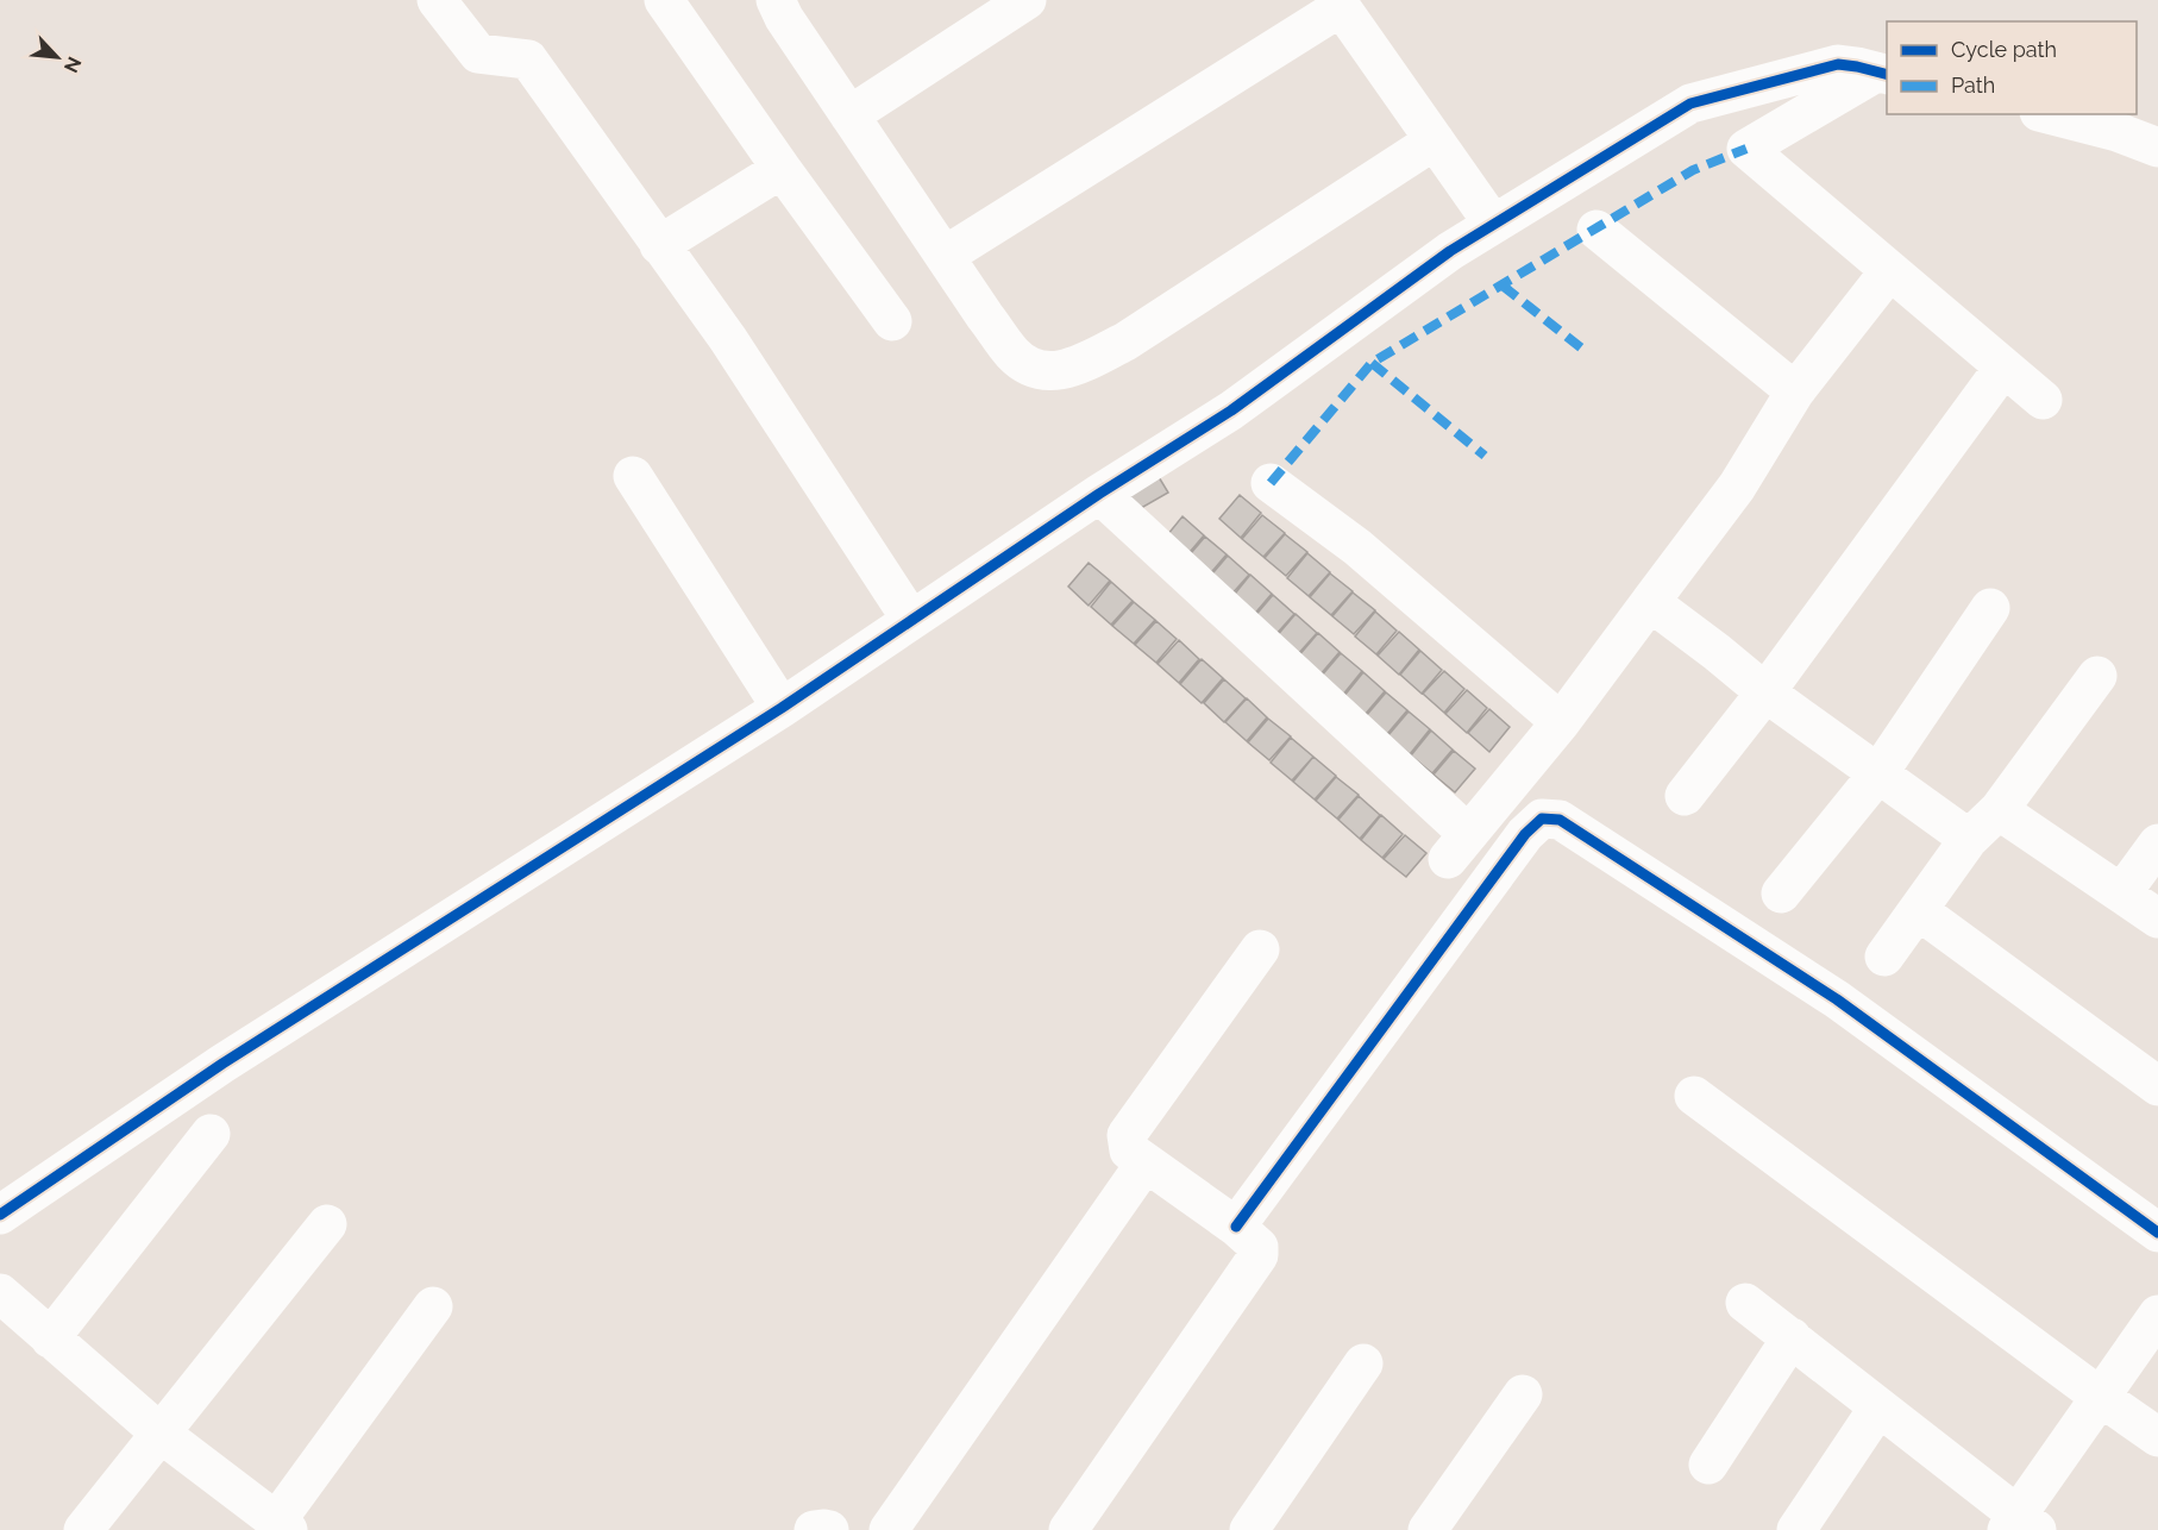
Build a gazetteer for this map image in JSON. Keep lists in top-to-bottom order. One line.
{"legend":["Cycle path","Path"],"north":"bottom right"}
